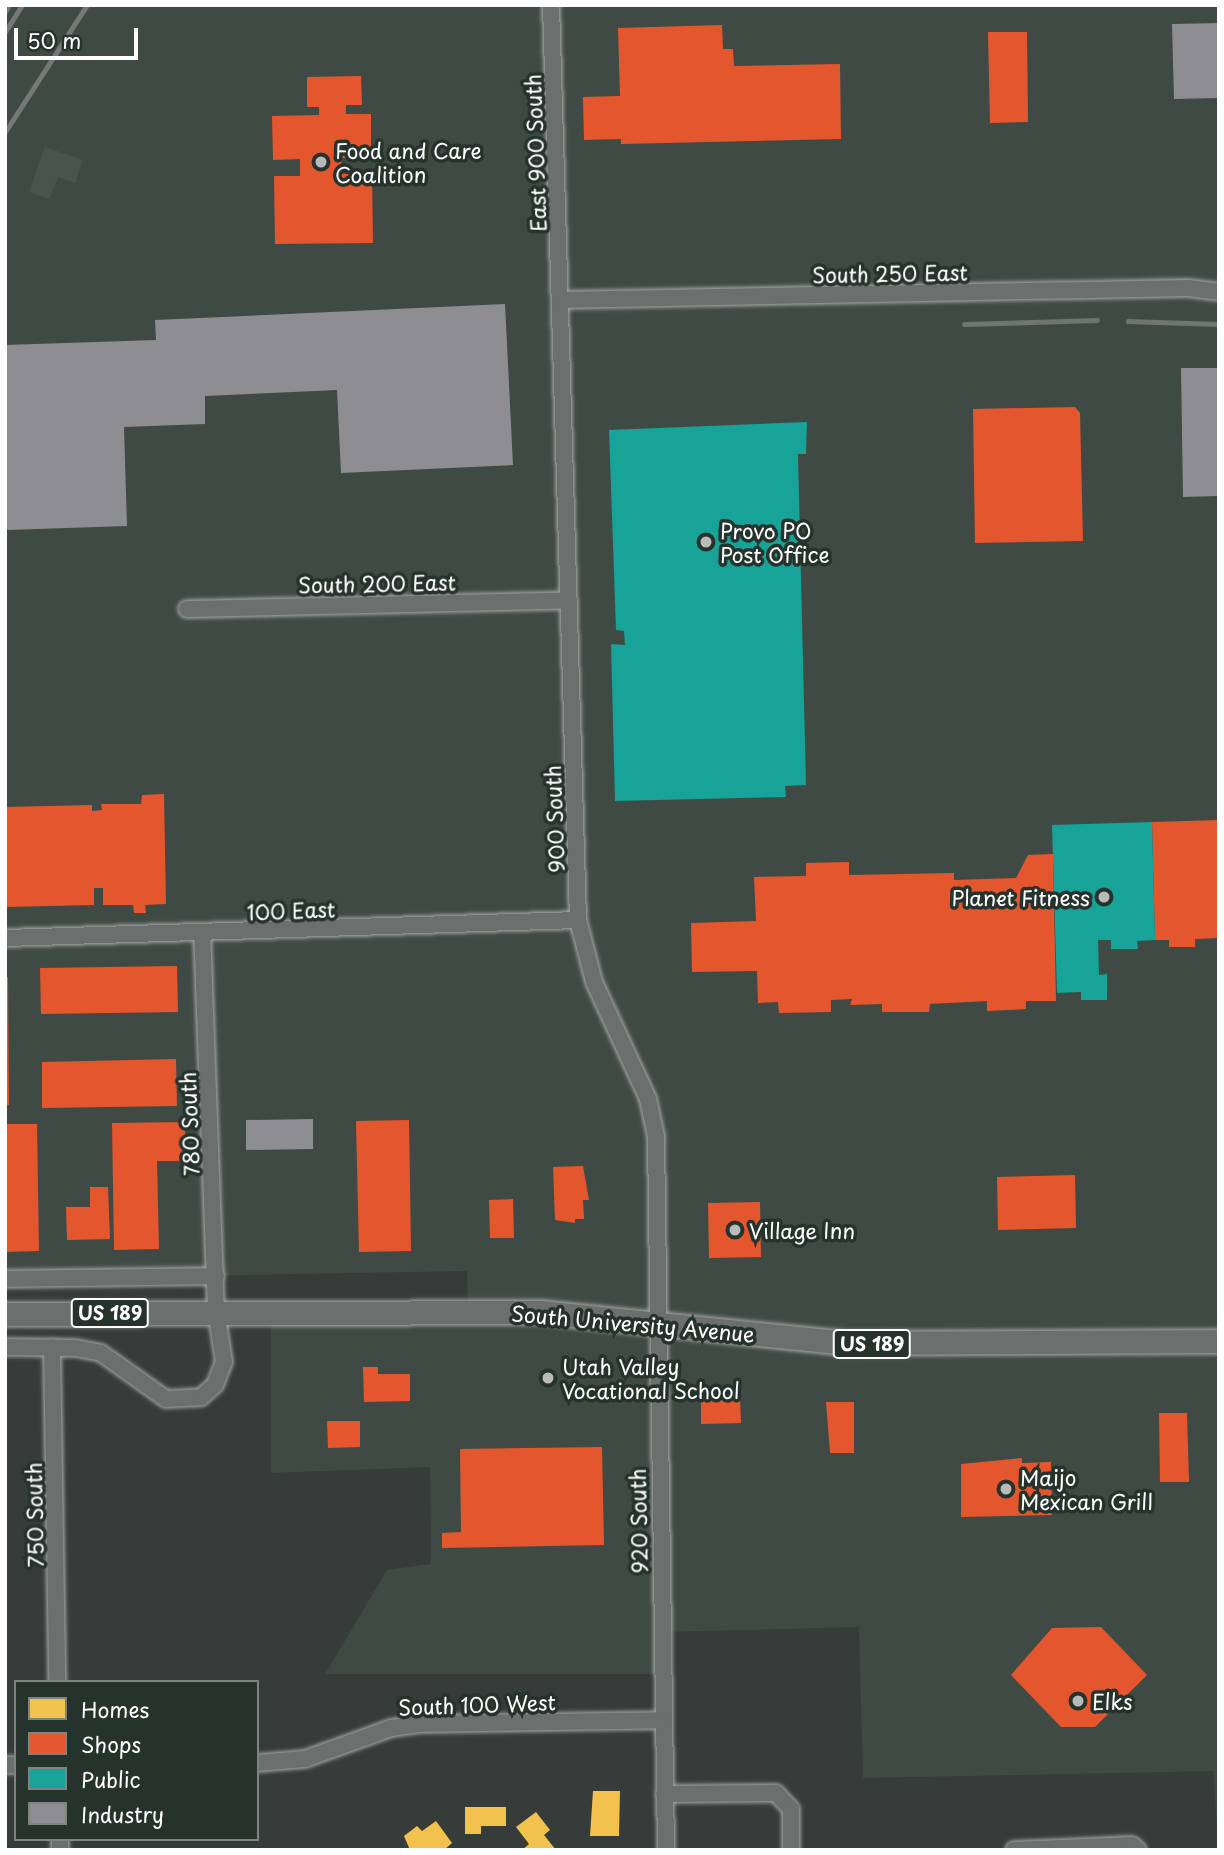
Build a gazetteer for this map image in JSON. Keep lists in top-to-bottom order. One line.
{"streets":{"highway":["US 189","South University Avenue"],"street":["East 900 South","South 250 East","South 200 East","900 South","100 East","780 South","750 South","920 South","South 100 West"]},"crossings":[["East 900 South","South 250 East"],["East 900 South","900 South"],["South 250 East","900 South"],["South 200 East","900 South"],["900 South","100 East"],["900 South","South University Avenue"],["900 South","920 South"],["100 East","780 South"],["780 South","South University Avenue"],["780 South","750 South"],["South University Avenue","920 South"],["920 South","South 100 West"]],"places":["Food and Care Coalition","Provo PO Post Office","Planet Fitness","Village Inn","Utah Valley Vocational School","Maijo Mexican Grill","Elks"],"legend":["Homes","Shops","Public","Industry"],"scale_bar":"50 m"}
